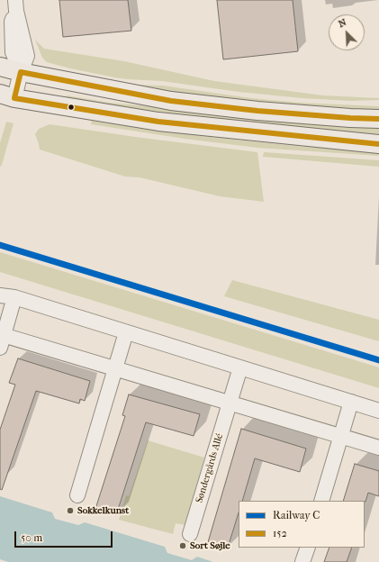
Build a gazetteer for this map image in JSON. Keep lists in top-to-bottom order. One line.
{"streets":{"street":["Søndergårds Allé"]},"places":["Sokkelkunst","Sort Søjle"],"lines":["transit line 152","rail line C"],"legend":["Railway C","152"],"scale_bar":"50 m","north":"top left"}
